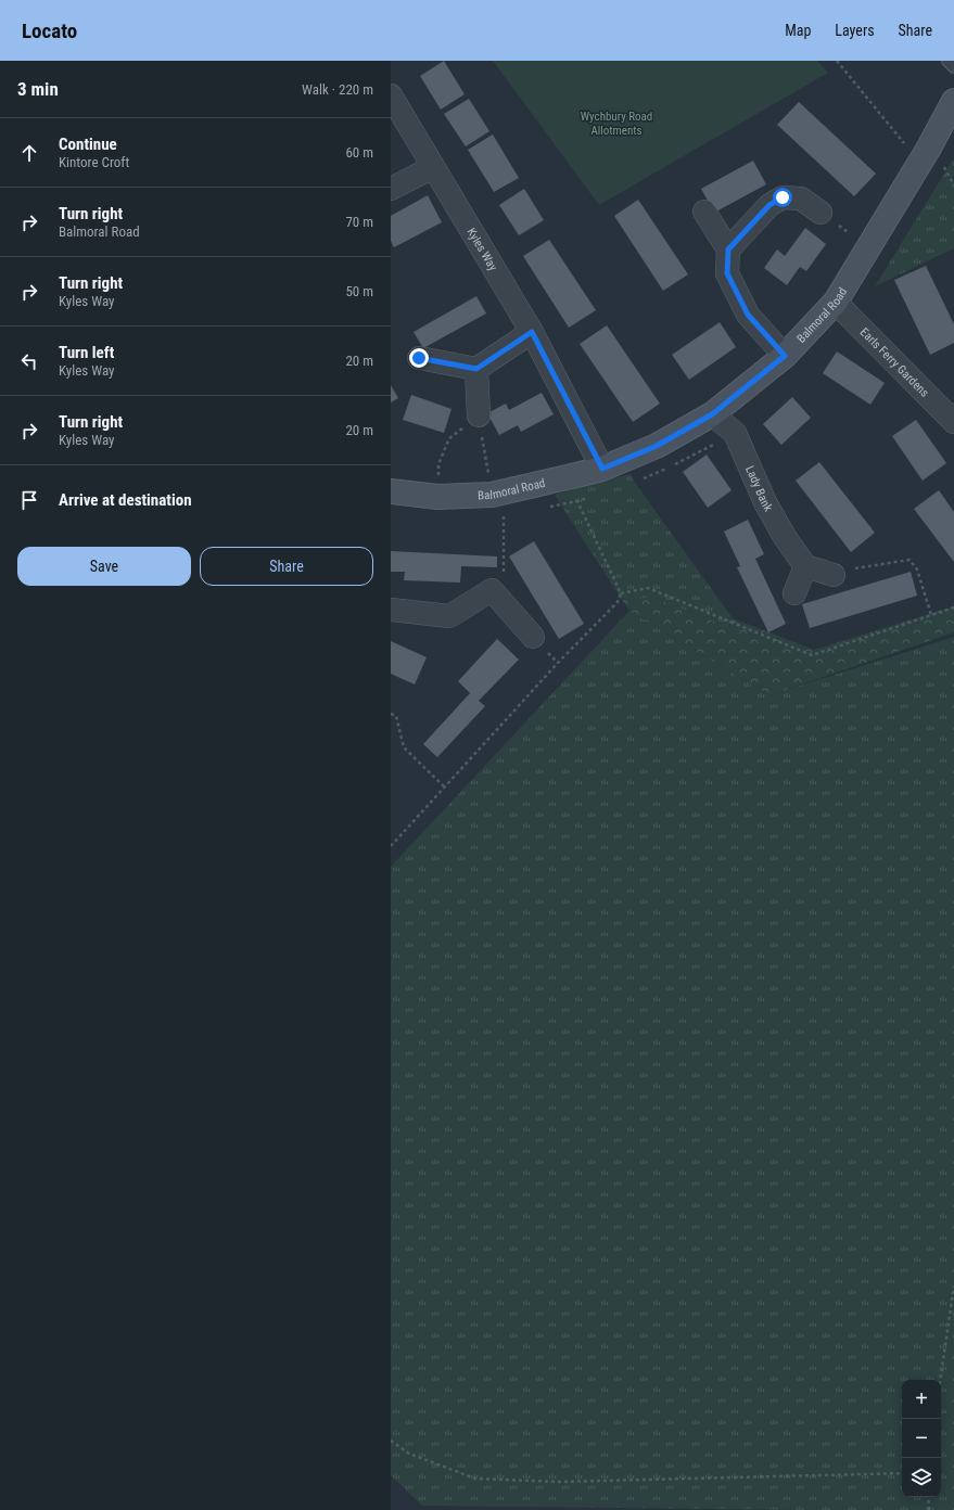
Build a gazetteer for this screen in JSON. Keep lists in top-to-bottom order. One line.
{"streets":{"street":["Kyles Way","Balmoral Road","Earls Ferry Gardens","Lady Bank"]},"crossings":[["Kyles Way","Balmoral Road"],["Balmoral Road","Earls Ferry Gardens"],["Balmoral Road","Lady Bank"]],"parks":["Wychbury Road Allotments"],"page":{"header":"Locato","nav":["Map","Layers","Share"],"heading":["3 min","Walk · 220 m"],"list":[["Continue","Kintore Croft","60 m"],["Turn right","Balmoral Road","70 m"],["Turn right","Kyles Way","50 m"],["Turn left","Kyles Way","20 m"],["Turn right","Kyles Way","20 m"],"Arrive at destination"],"buttons":["Save","Share"],"map_buttons":["+","−"]}}
